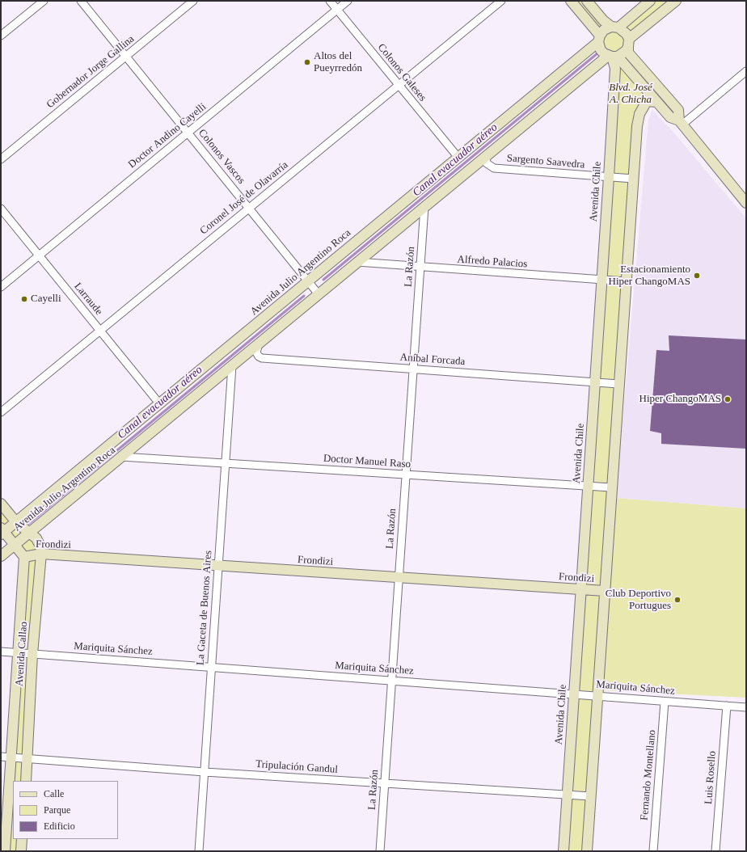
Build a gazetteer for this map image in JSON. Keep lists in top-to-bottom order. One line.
{"streets":{"main road":["Avenida Chile","Avenida Julio Argentino Roca","Frondizi","Avenida Callao"],"street":["Gobernador Jorge Gallina","Colonos Galeses","Doctor Andino Cayelli","Colonos Vascos","Sargento Saavedra","Coronel José de Olavarría","Alfredo Palacios","La Razón","Larraude","Aníbal Forcada","Doctor Manuel Raso","La Gaceta de Buenos Aires","Mariquita Sánchez","Tripulación Gandul","Fernando Montellano","Luis Rosello"]},"crossings":[["Gobernador Jorge Gallina","Colonos Vascos"],["Colonos Galeses","Doctor Andino Cayelli"],["Colonos Galeses","Coronel José de Olavarría"],["Colonos Galeses","Avenida Julio Argentino Roca"],["Doctor Andino Cayelli","Colonos Vascos"],["Doctor Andino Cayelli","Larraude"],["Colonos Vascos","Coronel José de Olavarría"],["Colonos Vascos","Avenida Julio Argentino Roca"],["Sargento Saavedra","Avenida Chile"],["Sargento Saavedra","Avenida Julio Argentino Roca"],["Avenida Chile","Alfredo Palacios"],["Avenida Chile","Avenida Julio Argentino Roca"],["Avenida Chile","Aníbal Forcada"],["Avenida Chile","Doctor Manuel Raso"],["Avenida Chile","Frondizi"],["Avenida Chile","Mariquita Sánchez"],["Avenida Chile","Tripulación Gandul"],["Coronel José de Olavarría","Larraude"],["Alfredo Palacios","La Razón"],["Alfredo Palacios","Avenida Julio Argentino Roca"],["La Razón","Avenida Julio Argentino Roca"],["La Razón","Aníbal Forcada"],["La Razón","Doctor Manuel Raso"],["La Razón","Frondizi"],["La Razón","Mariquita Sánchez"],["La Razón","Tripulación Gandul"],["Avenida Julio Argentino Roca","Larraude"],["Avenida Julio Argentino Roca","Aníbal Forcada"],["Avenida Julio Argentino Roca","Doctor Manuel Raso"],["Avenida Julio Argentino Roca","La Gaceta de Buenos Aires"],["Avenida Julio Argentino Roca","Avenida Callao"],["Doctor Manuel Raso","La Gaceta de Buenos Aires"],["Frondizi","La Gaceta de Buenos Aires"],["Frondizi","Avenida Callao"],["La Gaceta de Buenos Aires","Mariquita Sánchez"],["La Gaceta de Buenos Aires","Tripulación Gandul"],["Mariquita Sánchez","Avenida Callao"],["Mariquita Sánchez","Fernando Montellano"],["Mariquita Sánchez","Luis Rosello"],["Avenida Callao","Tripulación Gandul"]],"water":["Canal evacuador aéreo"],"parks":["Blvd. José A. Chicha"],"places":["Altos del Pueyrredón","Estacionamiento Hiper ChangoMAS","Cayelli","Hiper ChangoMAS","Club Deportivo Portugues"],"legend":["Calle","Parque","Edificio"]}
